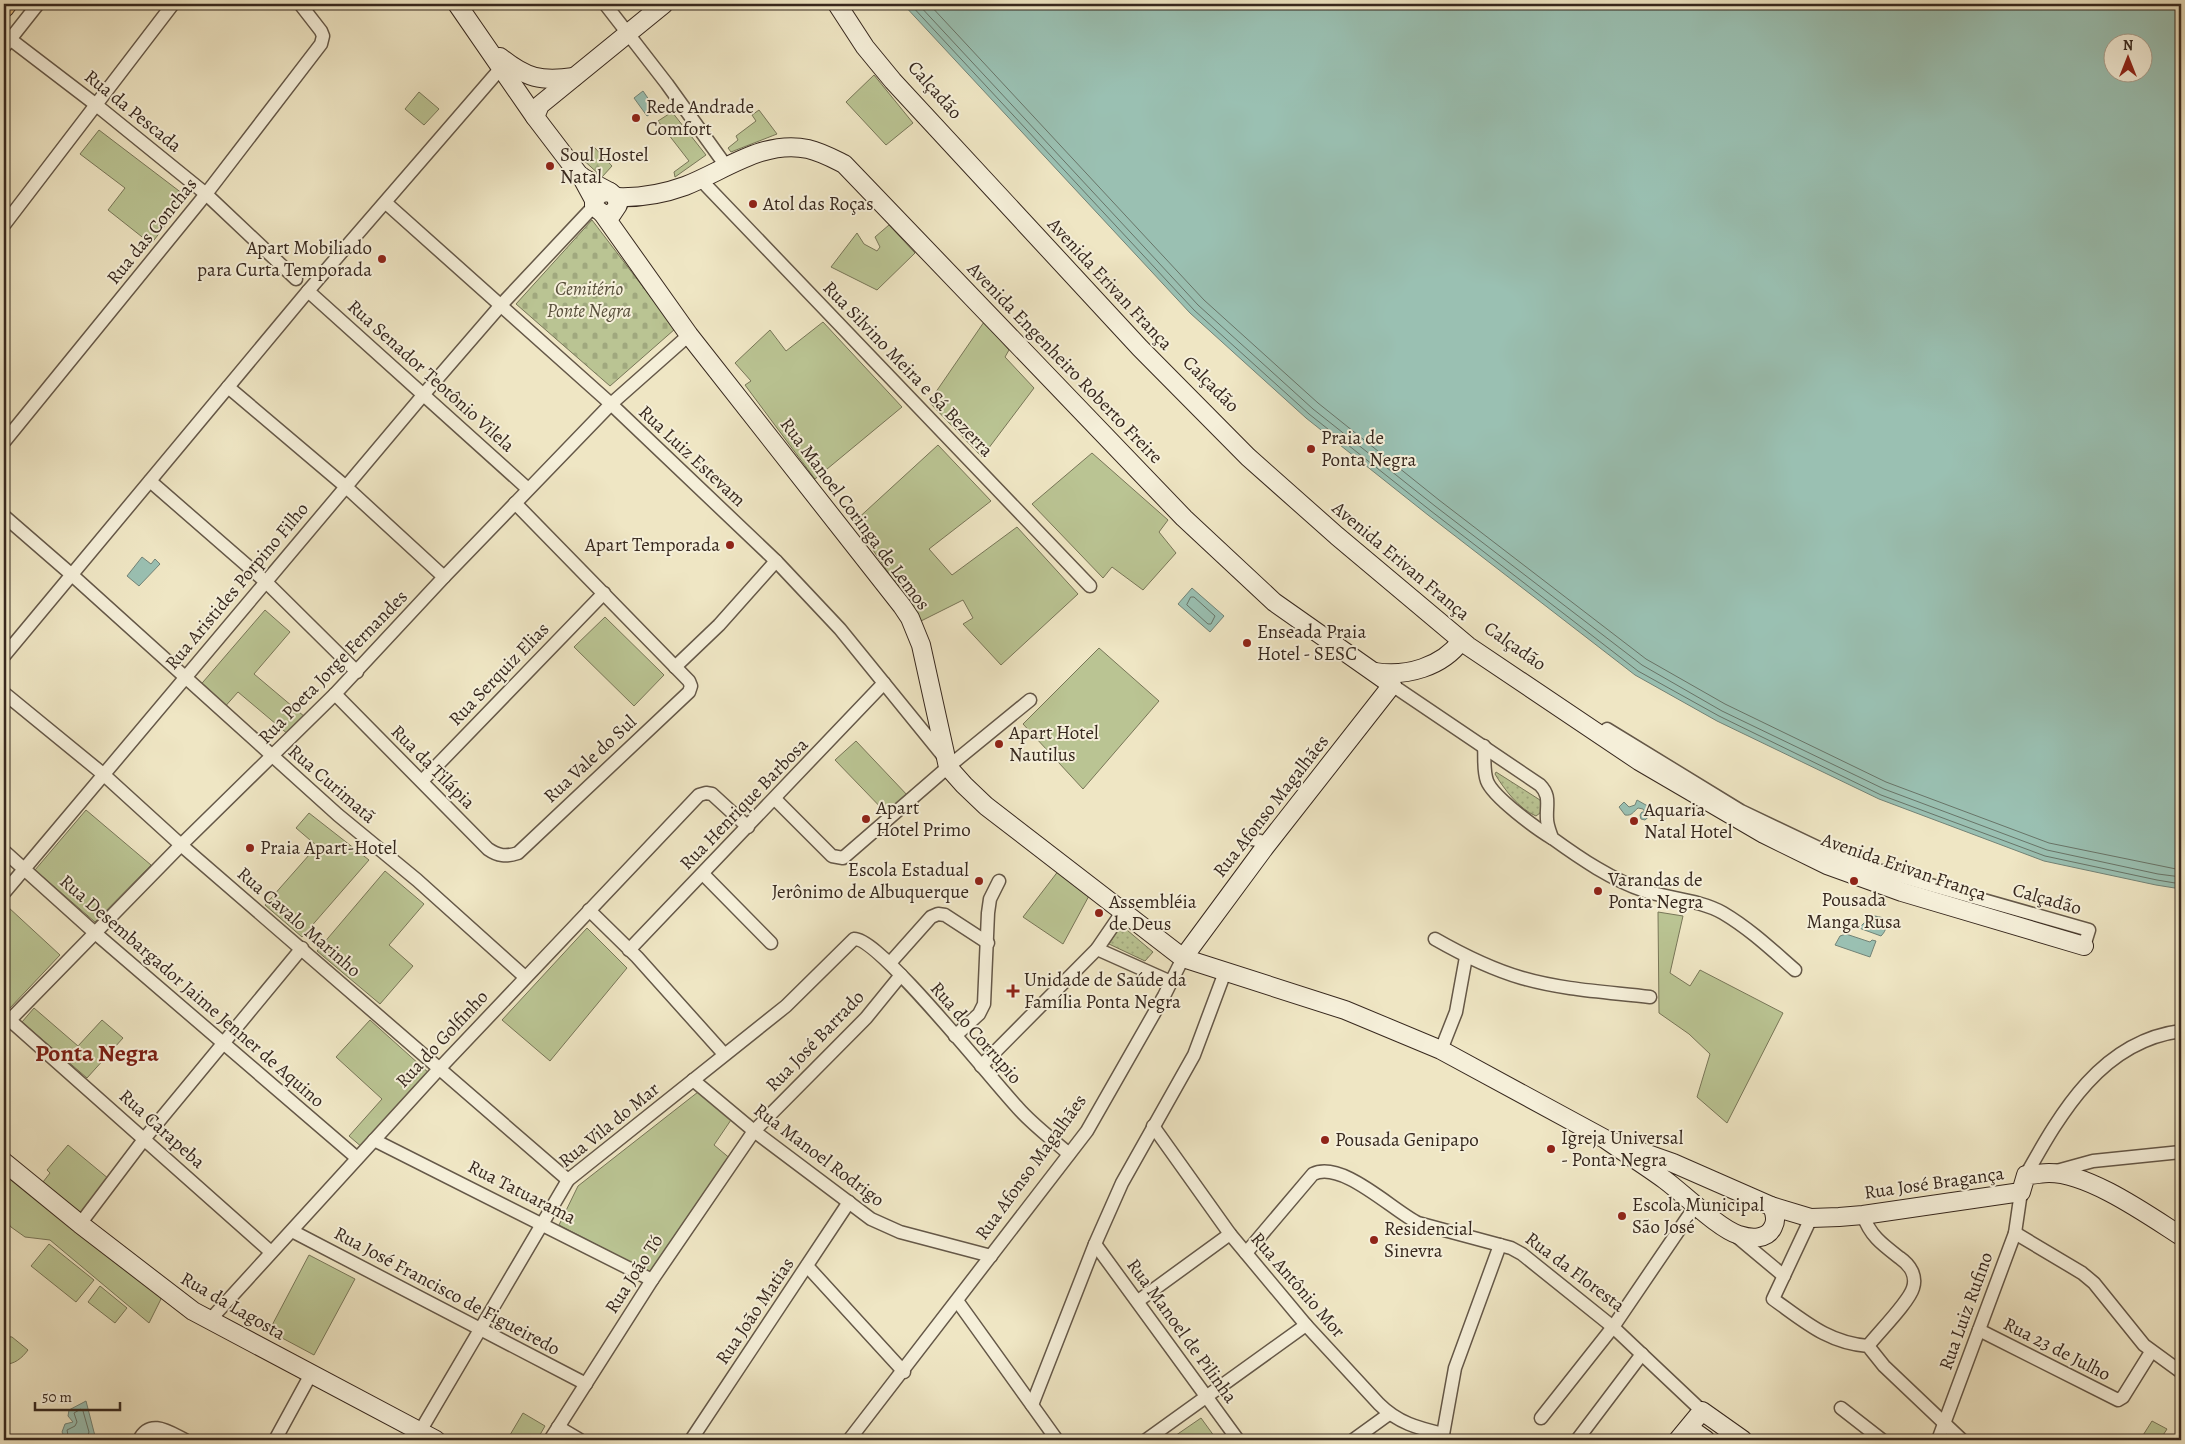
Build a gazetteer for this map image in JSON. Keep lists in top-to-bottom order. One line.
{"streets":{"street":["Calçadão","Rua da Pescada","Rua das Conchas","Avenida Erivan França","Avenida Engenheiro Roberto Freire","Rua Silvino Meira e Sá Bezerra","Rua Senador Teotônio Vilela","Rua Luiz Estevam","Rua Manoel Coringa de Lemos","Rua Aristides Porpino Filho","Rua Poeta Jorge Fernandes","Rua Serquiz Elias","Rua Vale do Sul","Rua da Tilápia","Rua Curimatã","Rua Henrique Barbosa","Rua Afonso Magalhães","Rua Cavalo Marinho","Rua Desembargador Jaime Jenner de Aquino","Rua do Corrupio","Rua do Golfinho","Rua José Barrado","Rua Vila do Mar","Rua Carapeba","Rua Manoel Rodrigo","Rua José Bragança","Rua Tatuarama","Rua da Floresta","Rua João Tó","Rua Antônio Mor","Rua José Francisco de Figueiredo","Rua da Lagosta","Rua João Matias","Rua Luiz Rufino","Rua Manoel de Pilinha","Rua 23 de Julho"]},"crossings":[["Calçadão","Avenida Erivan França"],["Rua da Pescada","Rua das Conchas"],["Avenida Engenheiro Roberto Freire","Rua Silvino Meira e Sá Bezerra"],["Avenida Engenheiro Roberto Freire","Rua Manoel Coringa de Lemos"],["Avenida Engenheiro Roberto Freire","Rua Aristides Porpino Filho"],["Rua Senador Teotônio Vilela","Rua Aristides Porpino Filho"],["Rua Senador Teotônio Vilela","Rua Poeta Jorge Fernandes"],["Rua Luiz Estevam","Rua Manoel Coringa de Lemos"],["Rua Luiz Estevam","Rua Aristides Porpino Filho"],["Rua Luiz Estevam","Rua Poeta Jorge Fernandes"],["Rua Luiz Estevam","Rua Henrique Barbosa"],["Rua Manoel Coringa de Lemos","Rua Aristides Porpino Filho"],["Rua Manoel Coringa de Lemos","Rua Poeta Jorge Fernandes"],["Rua Manoel Coringa de Lemos","Rua Afonso Magalhães"],["Rua Manoel Coringa de Lemos","Rua José Bragança"],["Rua Aristides Porpino Filho","Rua Curimatã"],["Rua Aristides Porpino Filho","Rua Cavalo Marinho"],["Rua Aristides Porpino Filho","Rua Desembargador Jaime Jenner de Aquino"],["Rua Poeta Jorge Fernandes","Rua da Tilápia"],["Rua Poeta Jorge Fernandes","Rua Curimatã"],["Rua Poeta Jorge Fernandes","Rua Cavalo Marinho"],["Rua Poeta Jorge Fernandes","Rua Desembargador Jaime Jenner de Aquino"],["Rua Poeta Jorge Fernandes","Rua Carapeba"],["Rua Serquiz Elias","Rua da Tilápia"],["Rua Vale do Sul","Rua da Tilápia"],["Rua Curimatã","Rua do Golfinho"],["Rua Henrique Barbosa","Rua do Golfinho"],["Rua Afonso Magalhães","Rua do Corrupio"],["Rua Afonso Magalhães","Rua Manoel Rodrigo"],["Rua Cavalo Marinho","Rua do Golfinho"],["Rua Cavalo Marinho","Rua Vila do Mar"],["Rua Desembargador Jaime Jenner de Aquino","Rua do Golfinho"],["Rua do Corrupio","Rua José Barrado"],["Rua do Corrupio","Rua Vila do Mar"],["Rua do Golfinho","Rua Carapeba"],["Rua do Golfinho","Rua Tatuarama"],["Rua do Golfinho","Rua José Francisco de Figueiredo"],["Rua do Golfinho","Rua da Lagosta"],["Rua José Barrado","Rua Manoel Rodrigo"],["Rua José Barrado","Rua João Tó"],["Rua Vila do Mar","Rua Manoel Rodrigo"],["Rua Vila do Mar","Rua Tatuarama"],["Rua Vila do Mar","Rua José Francisco de Figueiredo"],["Rua Vila do Mar","Rua da Lagosta"],["Rua Manoel Rodrigo","Rua João Tó"],["Rua Manoel Rodrigo","Rua João Matias"],["Rua José Bragança","Rua Luiz Rufino"],["Rua Tatuarama","Rua João Tó"],["Rua da Floresta","Rua Antônio Mor"],["Rua João Tó","Rua José Francisco de Figueiredo"],["Rua Luiz Rufino","Rua 23 de Julho"]],"districts":["Ponta Negra"],"parks":["Cemitério Ponte Negra"],"places":{"other":["Rede Andrade Comfort","Soul Hostel Natal","Atol das Roças","Apart Mobiliado para Curta Temporada","Praia de Ponta Negra","Apart Temporada","Enseada Praia Hotel - SESC","Apart Hotel Nautilus","Apart Hotel Primo","Aquaria Natal Hotel","Praia Apart-Hotel","Escola Estadual Jerônimo de Albuquerque","Pousada Manga Rusa","Varandas de Ponta Negra","Assembléia de Deus","Pousada Genipapo","Igreja Universal - Ponta Negra","Escola Municipal São José","Residencial Sinevra"],"health":["Unidade de Saúde da Família Ponta Negra"]},"scale_bar":"50 m","north":"top"}
